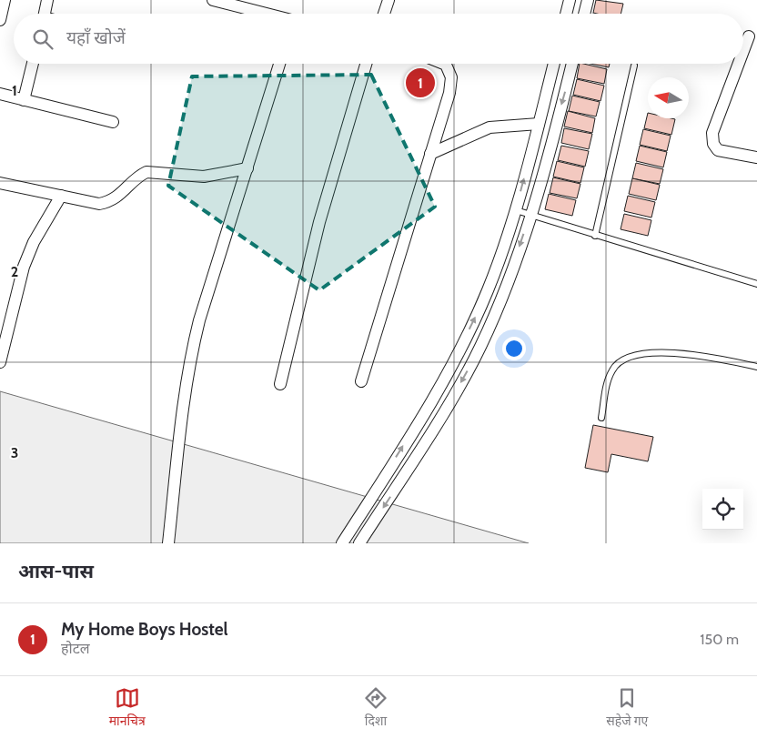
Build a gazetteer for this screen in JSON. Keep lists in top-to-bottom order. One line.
{"north":"left","page":{"search":"यहाँ खोजें","pins":"1","heading":"आस-पास","list":[{"mark":"1","name":"My Home Boys Hostel","note":"होटल","value":"150 m"}],"nav":["मानचित्र","दिशा","सहेजे गए"]},"grid":{"rows":["1","2","3"]}}
